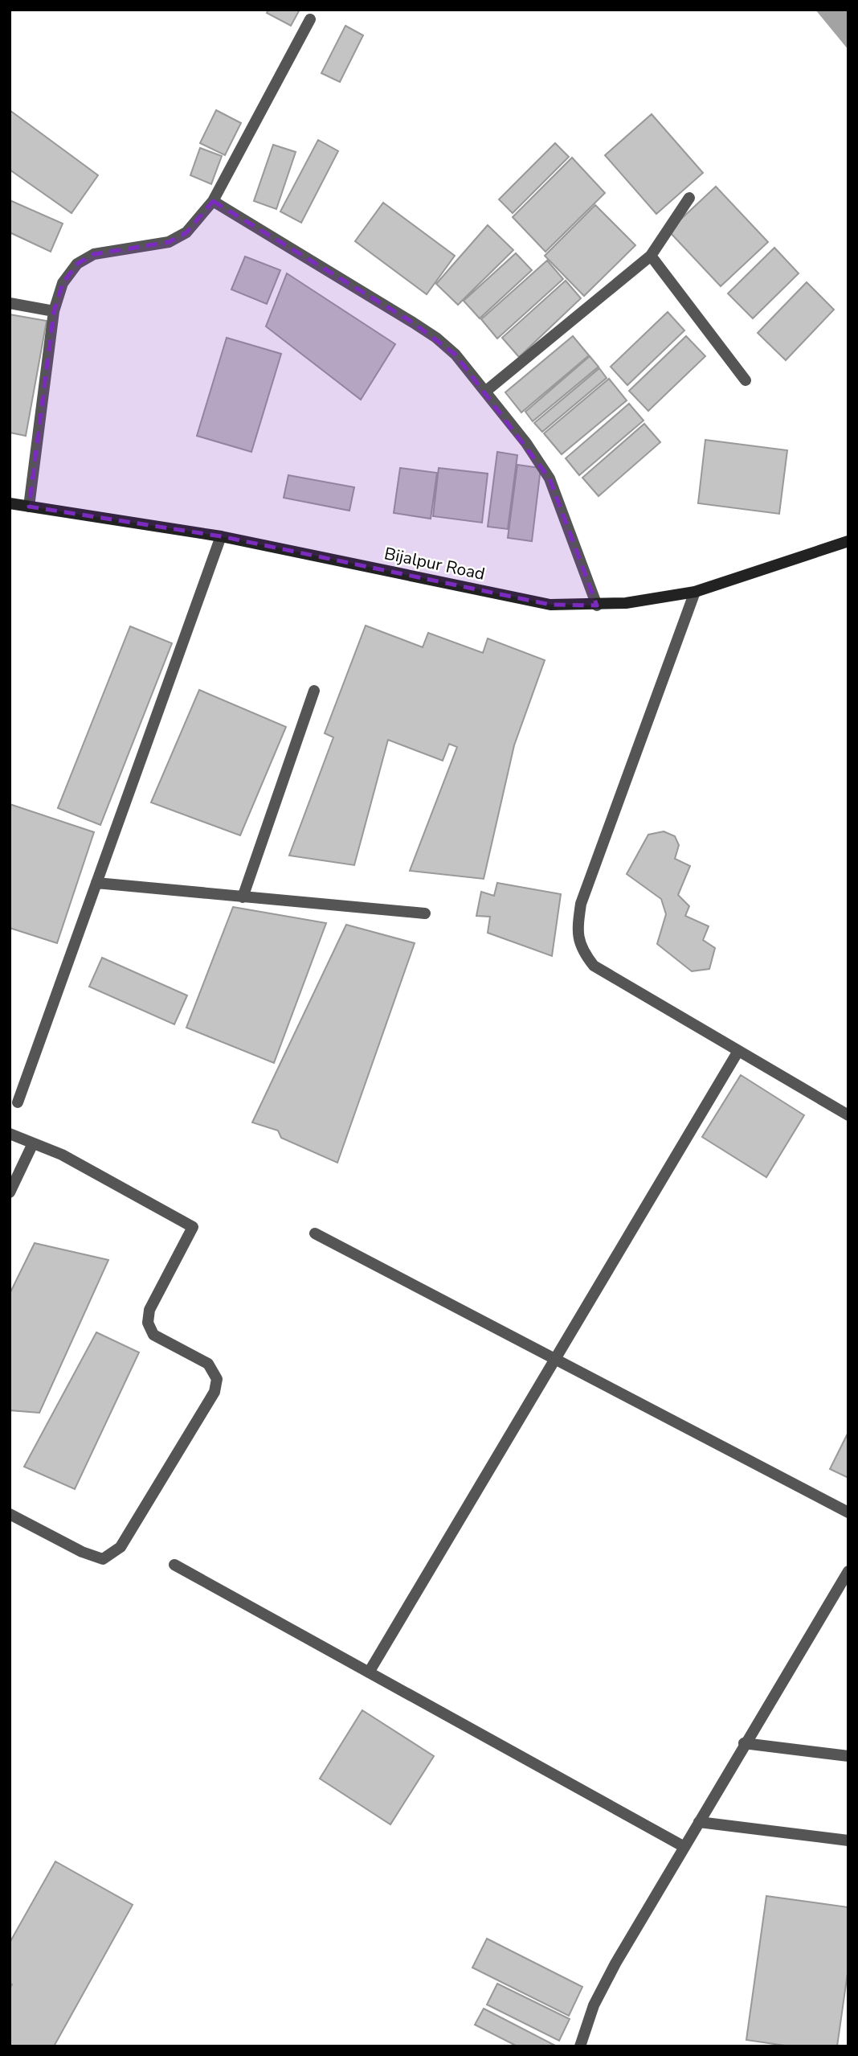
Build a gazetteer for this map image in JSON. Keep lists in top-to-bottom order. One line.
{"streets":{"main road":["Bijalpur Road"]}}
